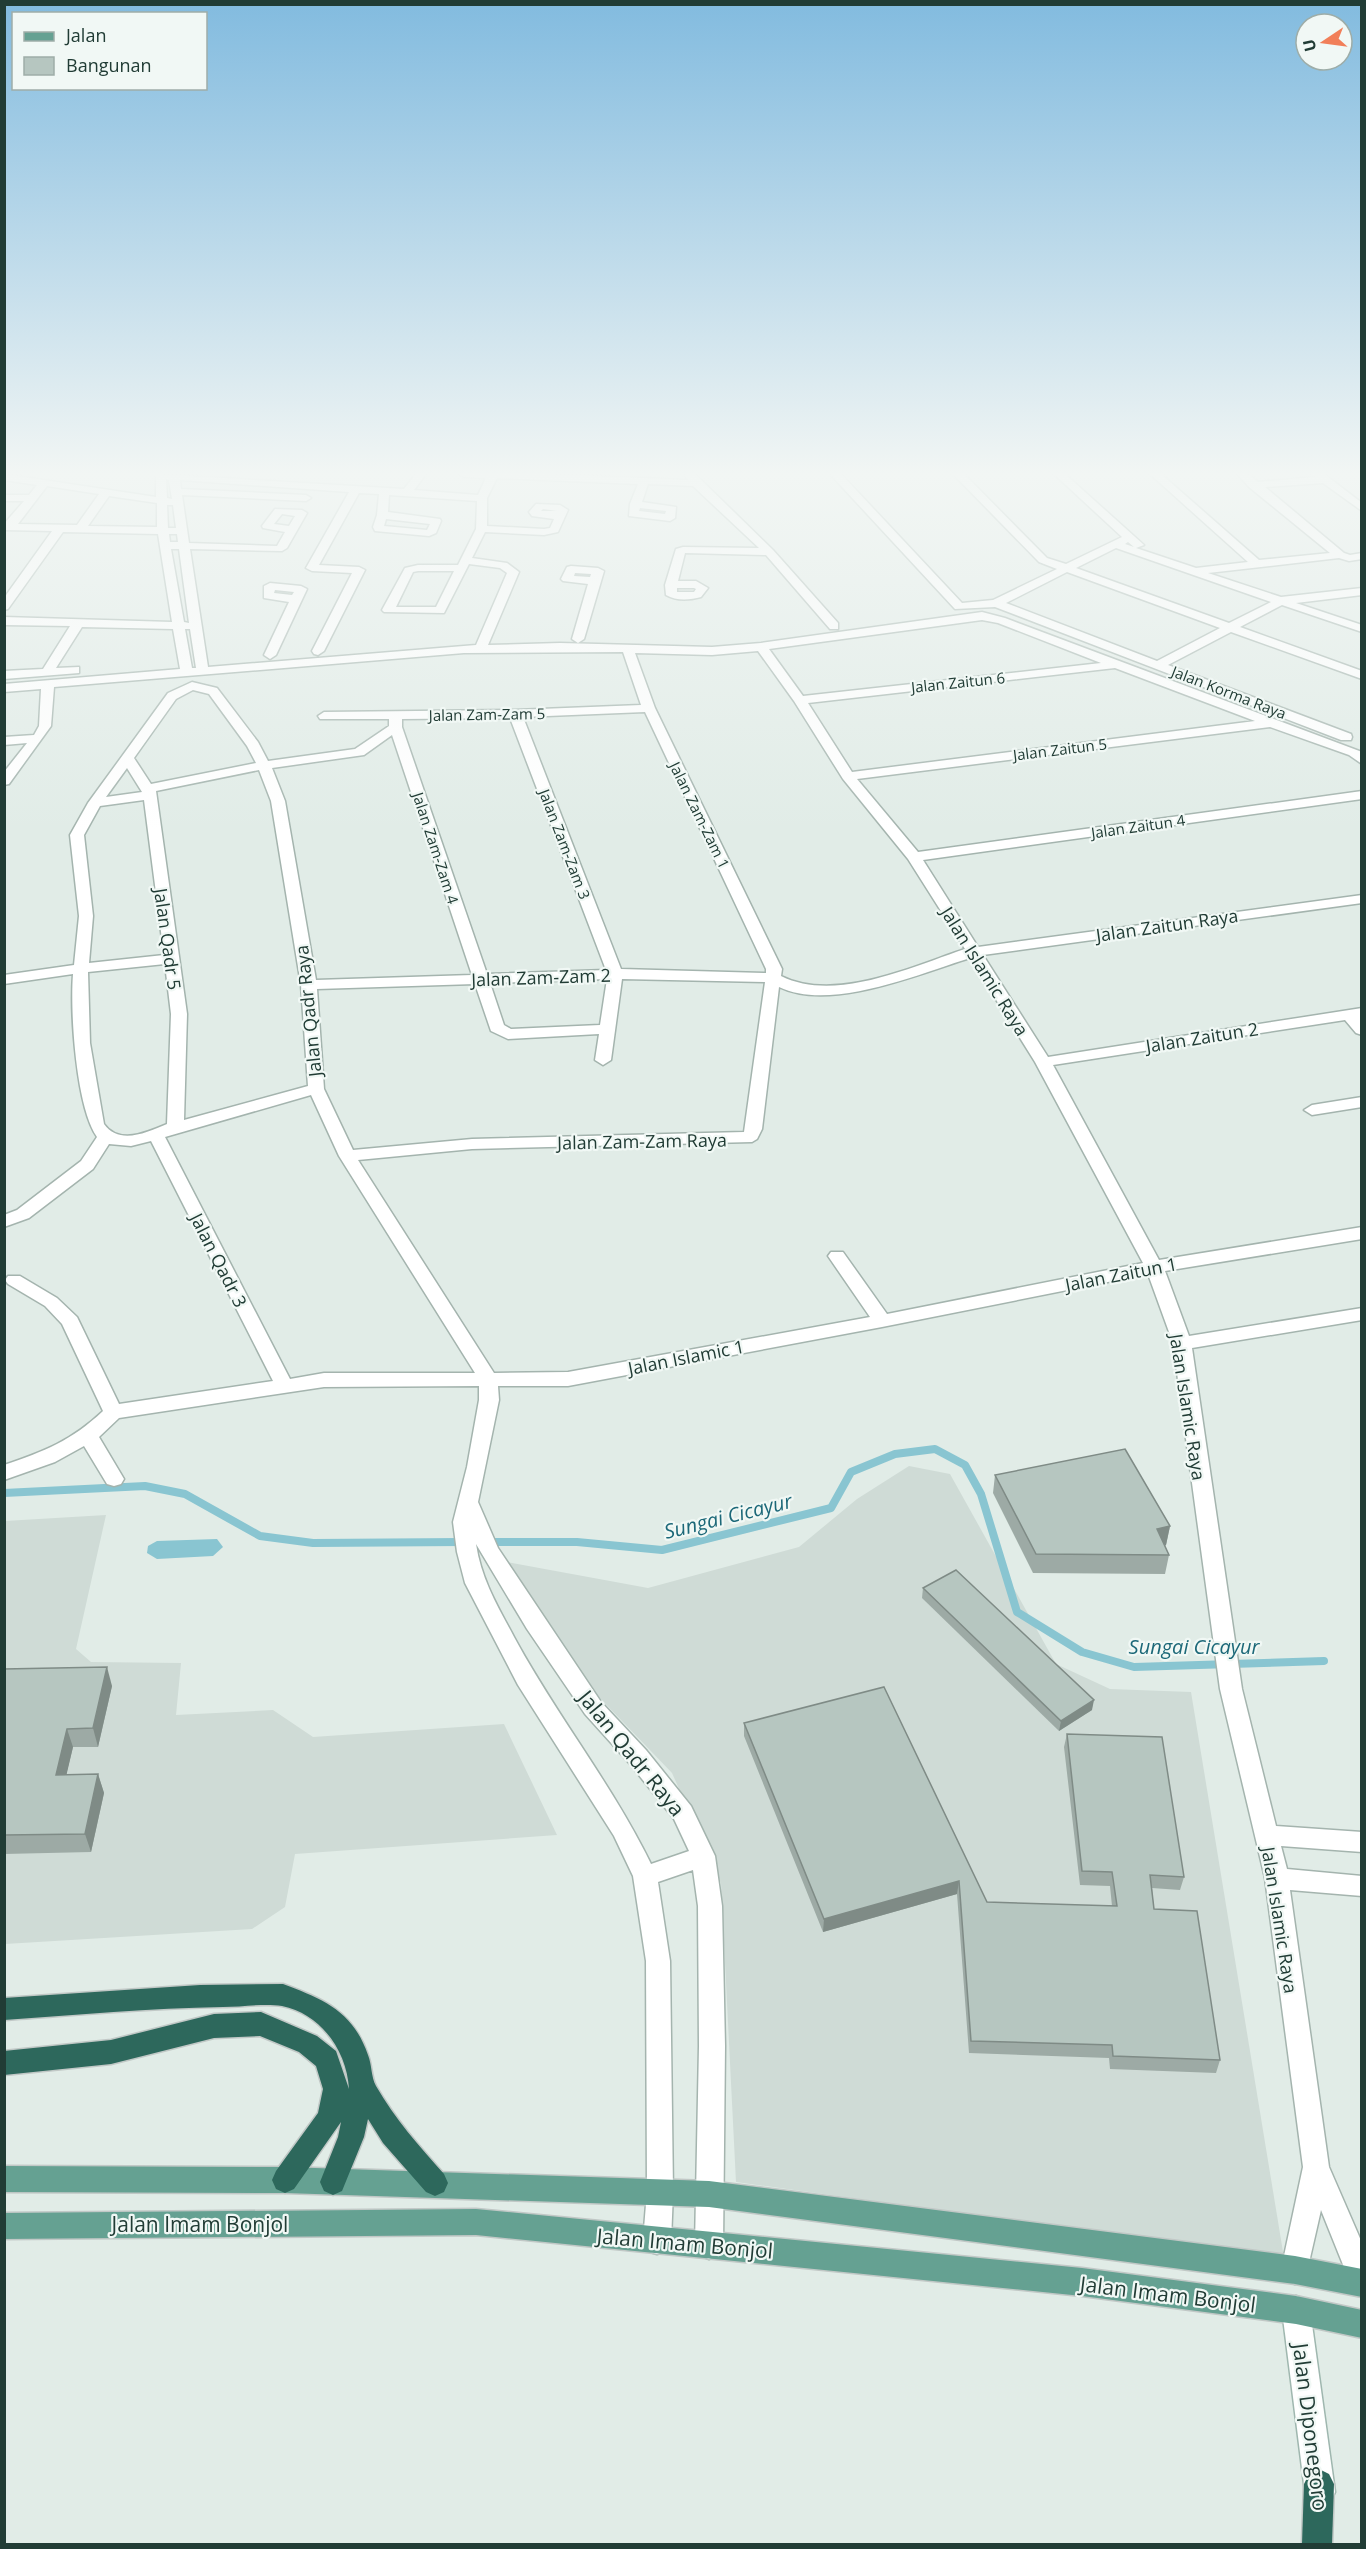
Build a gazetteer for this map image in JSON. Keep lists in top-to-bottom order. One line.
{"streets":{"main road":["Jalan Imam Bonjol"],"street":["Jalan Zaitun 6","Jalan Korma Raya","Jalan Zam-Zam 5","Jalan Zaitun 5","Jalan Zam-Zam 1","Jalan Zaitun 4","Jalan Zam-Zam 3","Jalan Zam-Zam 4","Jalan Zaitun Raya","Jalan Qadr 5","Jalan Islamic Raya","Jalan Zam-Zam 2","Jalan Qadr Raya","Jalan Zaitun 2","Jalan Zam-Zam Raya","Jalan Qadr 3","Jalan Zaitun 1","Jalan Islamic 1","Jalan Diponegoro"]},"crossings":[["Jalan Zaitun 6","Jalan Islamic Raya"],["Jalan Zam-Zam 5","Jalan Zam-Zam 1"],["Jalan Zam-Zam 5","Jalan Zam-Zam 3"],["Jalan Zam-Zam 5","Jalan Zam-Zam 4"],["Jalan Zaitun 5","Jalan Islamic Raya"],["Jalan Zam-Zam 1","Jalan Zam-Zam 2"],["Jalan Zam-Zam 1","Jalan Zam-Zam Raya"],["Jalan Zaitun 4","Jalan Islamic Raya"],["Jalan Zam-Zam 3","Jalan Zam-Zam 2"],["Jalan Zam-Zam 4","Jalan Zam-Zam 2"],["Jalan Zaitun Raya","Jalan Islamic Raya"],["Jalan Islamic Raya","Jalan Zaitun 2"],["Jalan Islamic Raya","Jalan Zaitun 1"],["Jalan Zam-Zam 2","Jalan Qadr Raya"],["Jalan Zam-Zam 2","Jalan Zam-Zam Raya"],["Jalan Qadr Raya","Jalan Zam-Zam Raya"],["Jalan Qadr Raya","Jalan Islamic 1"],["Jalan Qadr Raya","Jalan Imam Bonjol"],["Jalan Qadr 3","Jalan Islamic 1"],["Jalan Zaitun 1","Jalan Islamic 1"],["Jalan Imam Bonjol","Jalan Diponegoro"]],"water":["Sungai Cicayur"],"legend":["Jalan","Bangunan"],"north":"left"}
